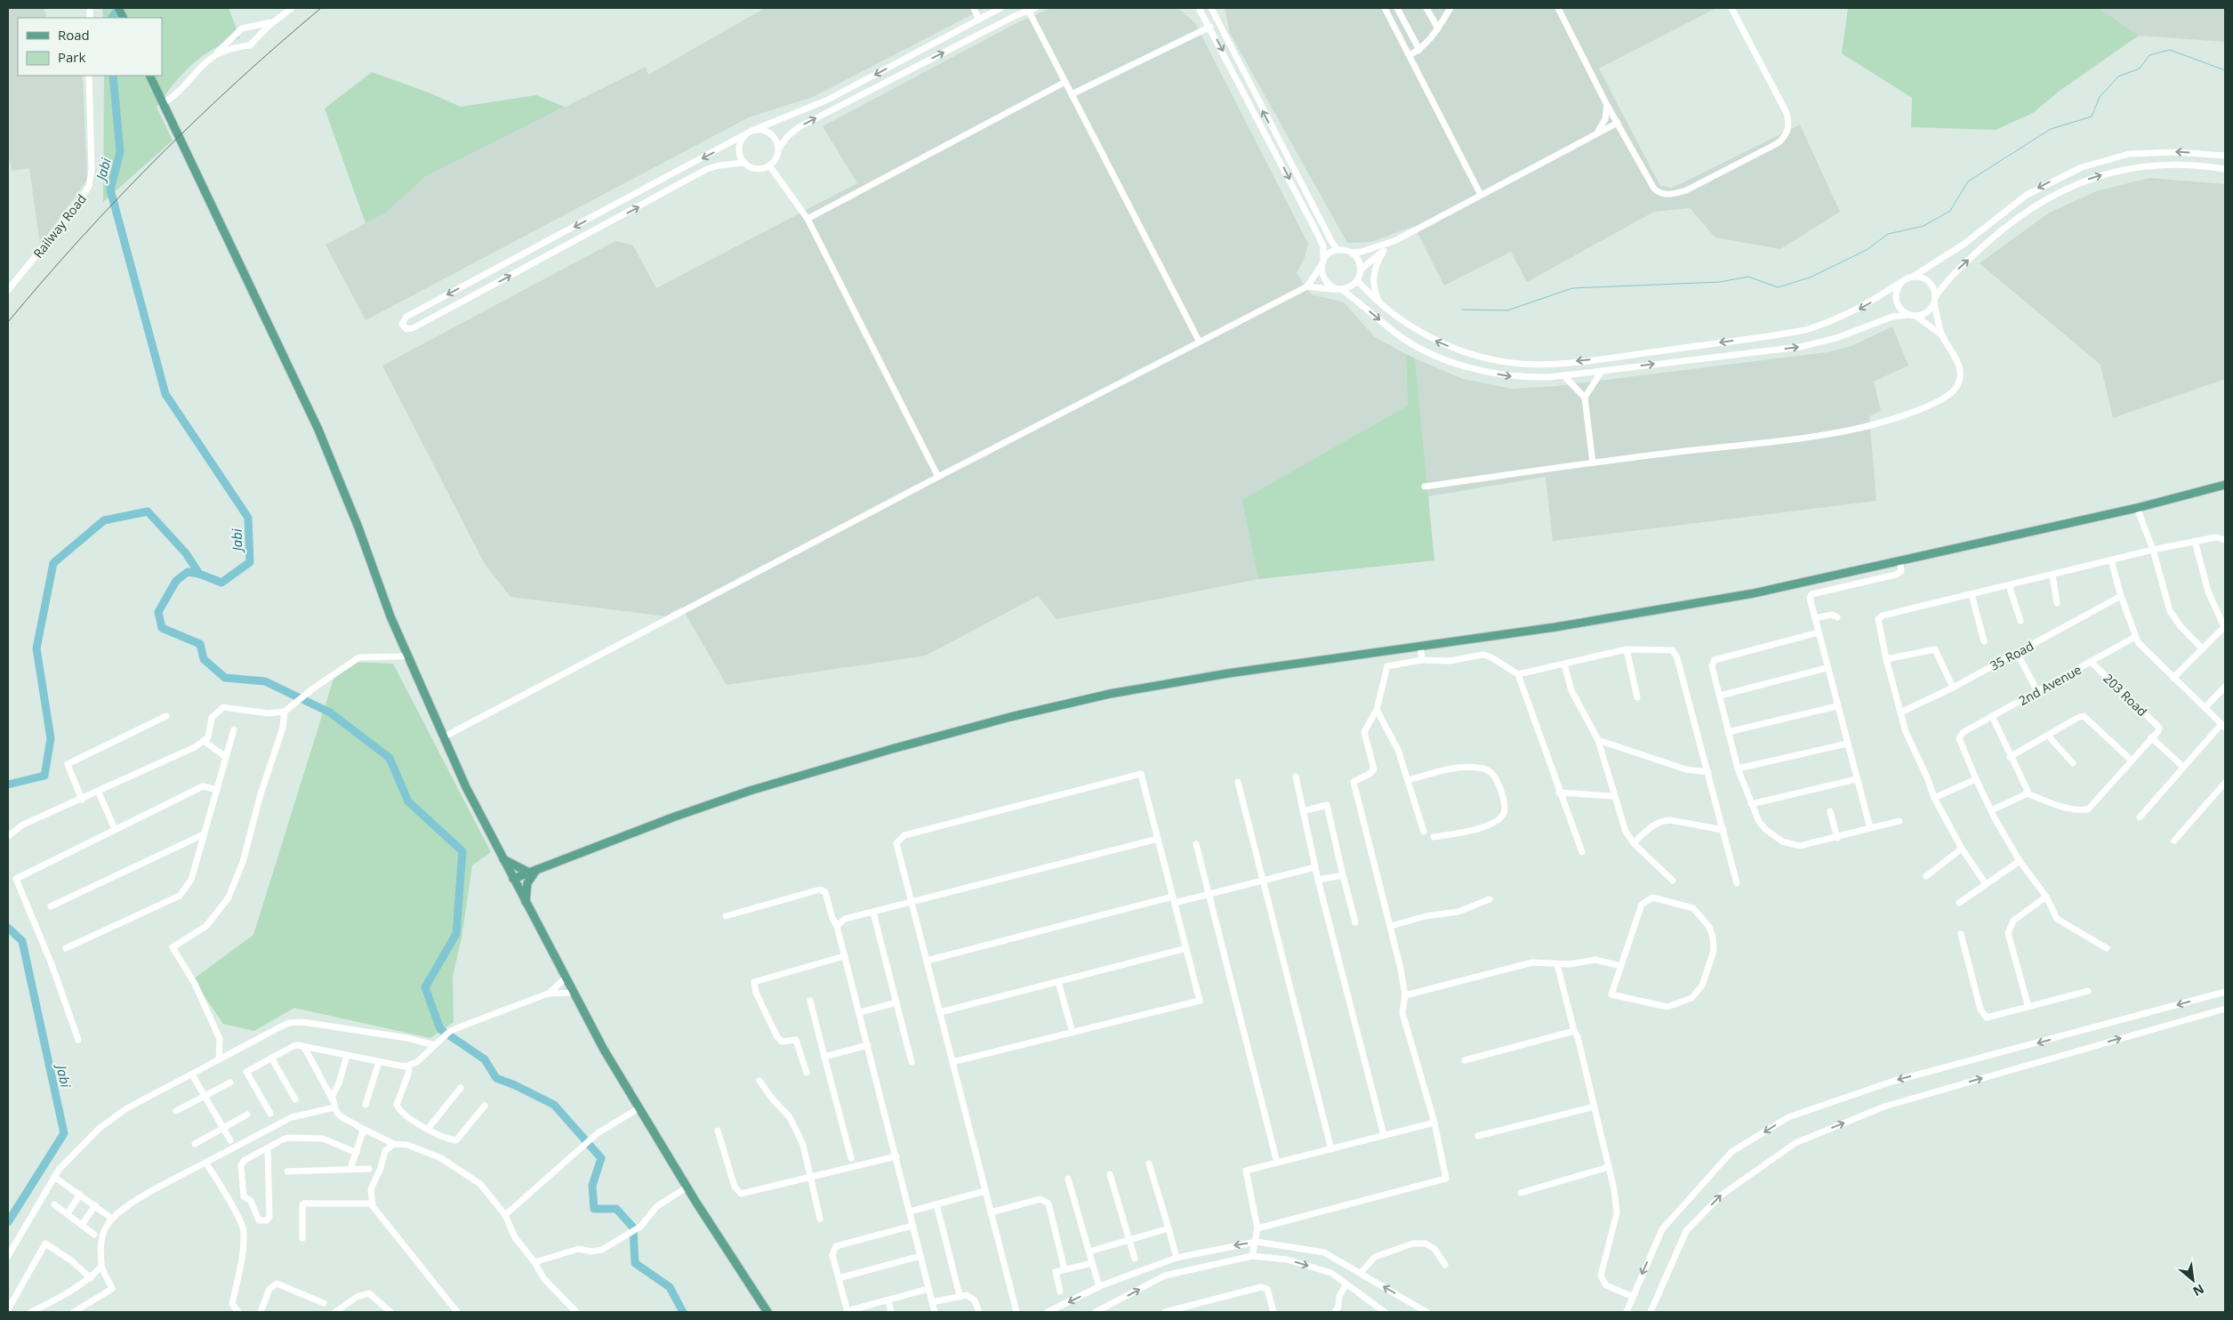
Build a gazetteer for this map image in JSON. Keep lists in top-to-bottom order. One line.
{"streets":{"street":["Railway Road","35 Road","2nd Avenue","203 Road"]},"crossings":[["2nd Avenue","203 Road"]],"water":["Jabi"],"legend":["Road","Park"],"north":"bottom right"}
